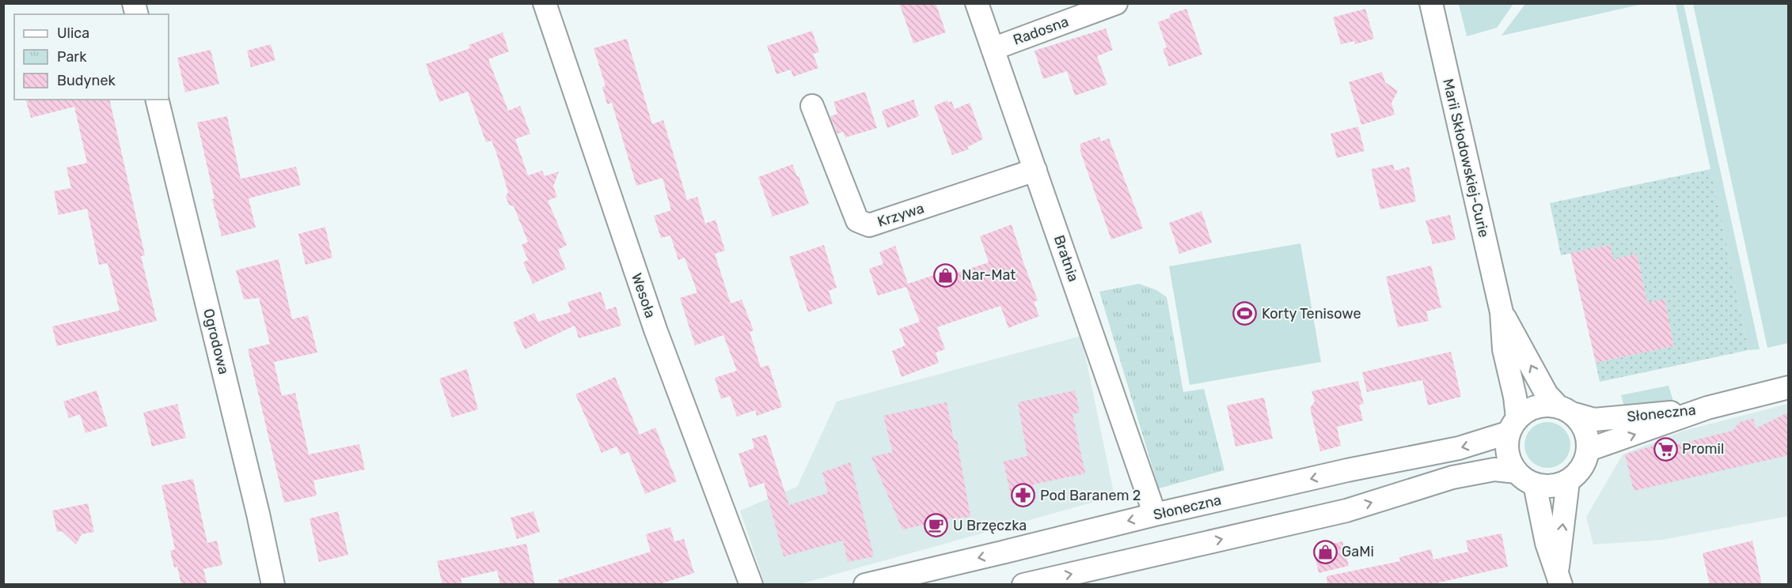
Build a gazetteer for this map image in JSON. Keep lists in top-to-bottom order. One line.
{"streets":{"street":["Radosna","Marii Skłodowskiej-Curie","Krzywa","Bratnia","Wesoła","Ogrodowa","Słoneczna"]},"crossings":[["Radosna","Bratnia"],["Krzywa","Bratnia"],["Bratnia","Słoneczna"]],"places":{"shop":["Nar-Mat","GaMi"],"sports":["Korty Tenisowe"],"supermarket":["Promil"],"pharmacy":["Pod Baranem 2"],"cafe":["U Brzęczka"]},"legend":["Ulica","Park","Budynek"]}
